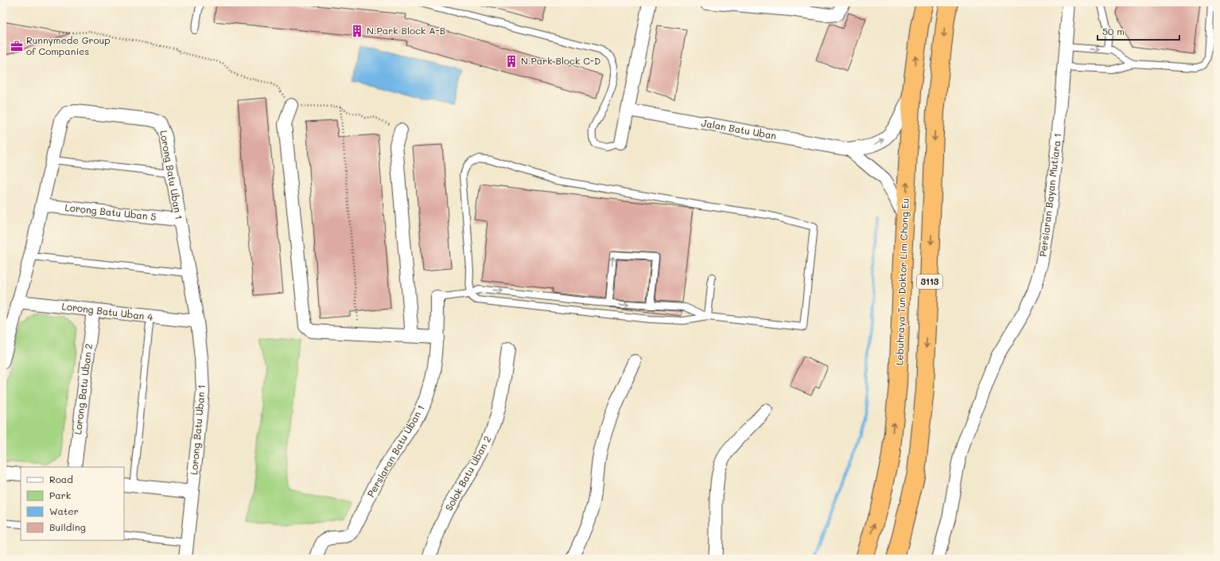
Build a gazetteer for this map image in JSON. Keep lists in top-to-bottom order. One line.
{"streets":{"highway":["Lebuhraya Tun Doktor Lim Chong Eu","3113"],"street":["Jalan Batu Uban","Lorong Batu Uban 1","Persiaran Bayan Mutiara 1","Lorong Batu Uban 5","Lorong Batu Uban 4","Lorong Batu Uban 2","Persiaran Batu Uban 1","Solok Batu Uban 2"]},"crossings":[["Jalan Batu Uban","Lebuhraya Tun Doktor Lim Chong Eu"],["Lorong Batu Uban 1","Lorong Batu Uban 5"],["Lorong Batu Uban 1","Lorong Batu Uban 4"],["Lorong Batu Uban 4","Lorong Batu Uban 2"]],"places":{"building":["N.Park Block A-B","N.Park Block C-D"],"office":["Runnymede Group of Companies"]},"legend":["Road","Park","Water","Building"],"scale_bar":"50 m"}
